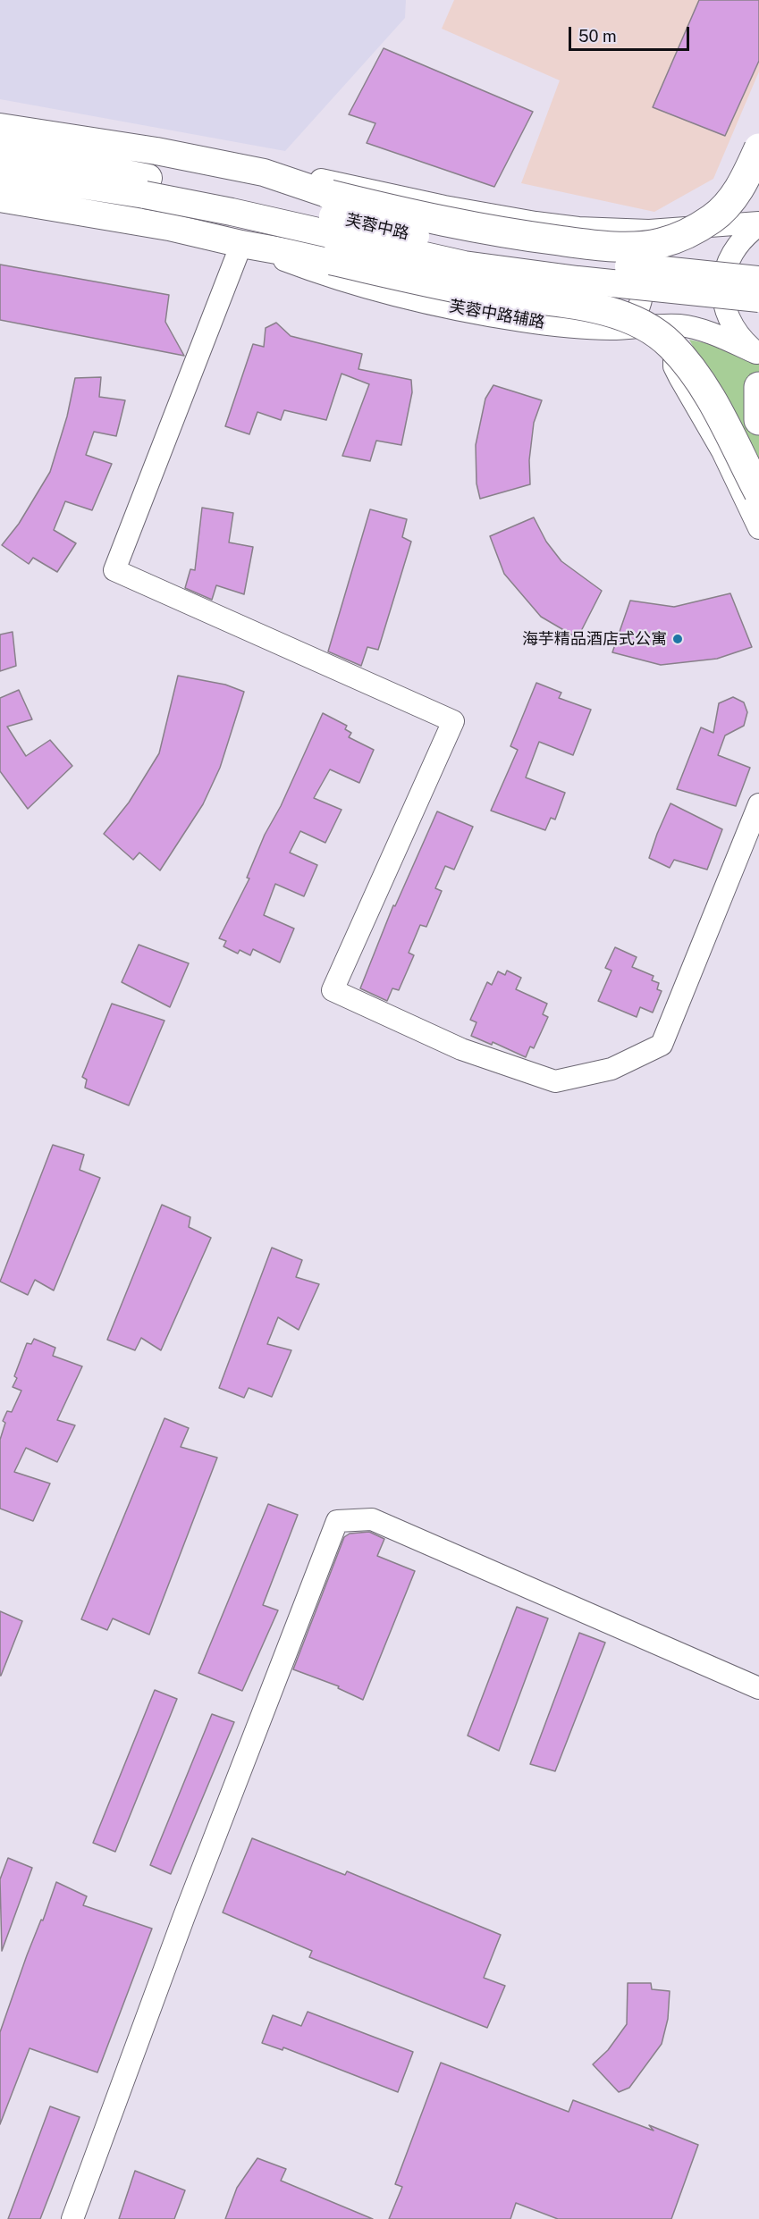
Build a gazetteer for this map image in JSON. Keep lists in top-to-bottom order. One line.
{"streets":{"main road":["芙蓉中路"],"street":["芙蓉中路辅路"]},"places":["海芋精品酒店式公寓"],"scale_bar":"50 m"}
